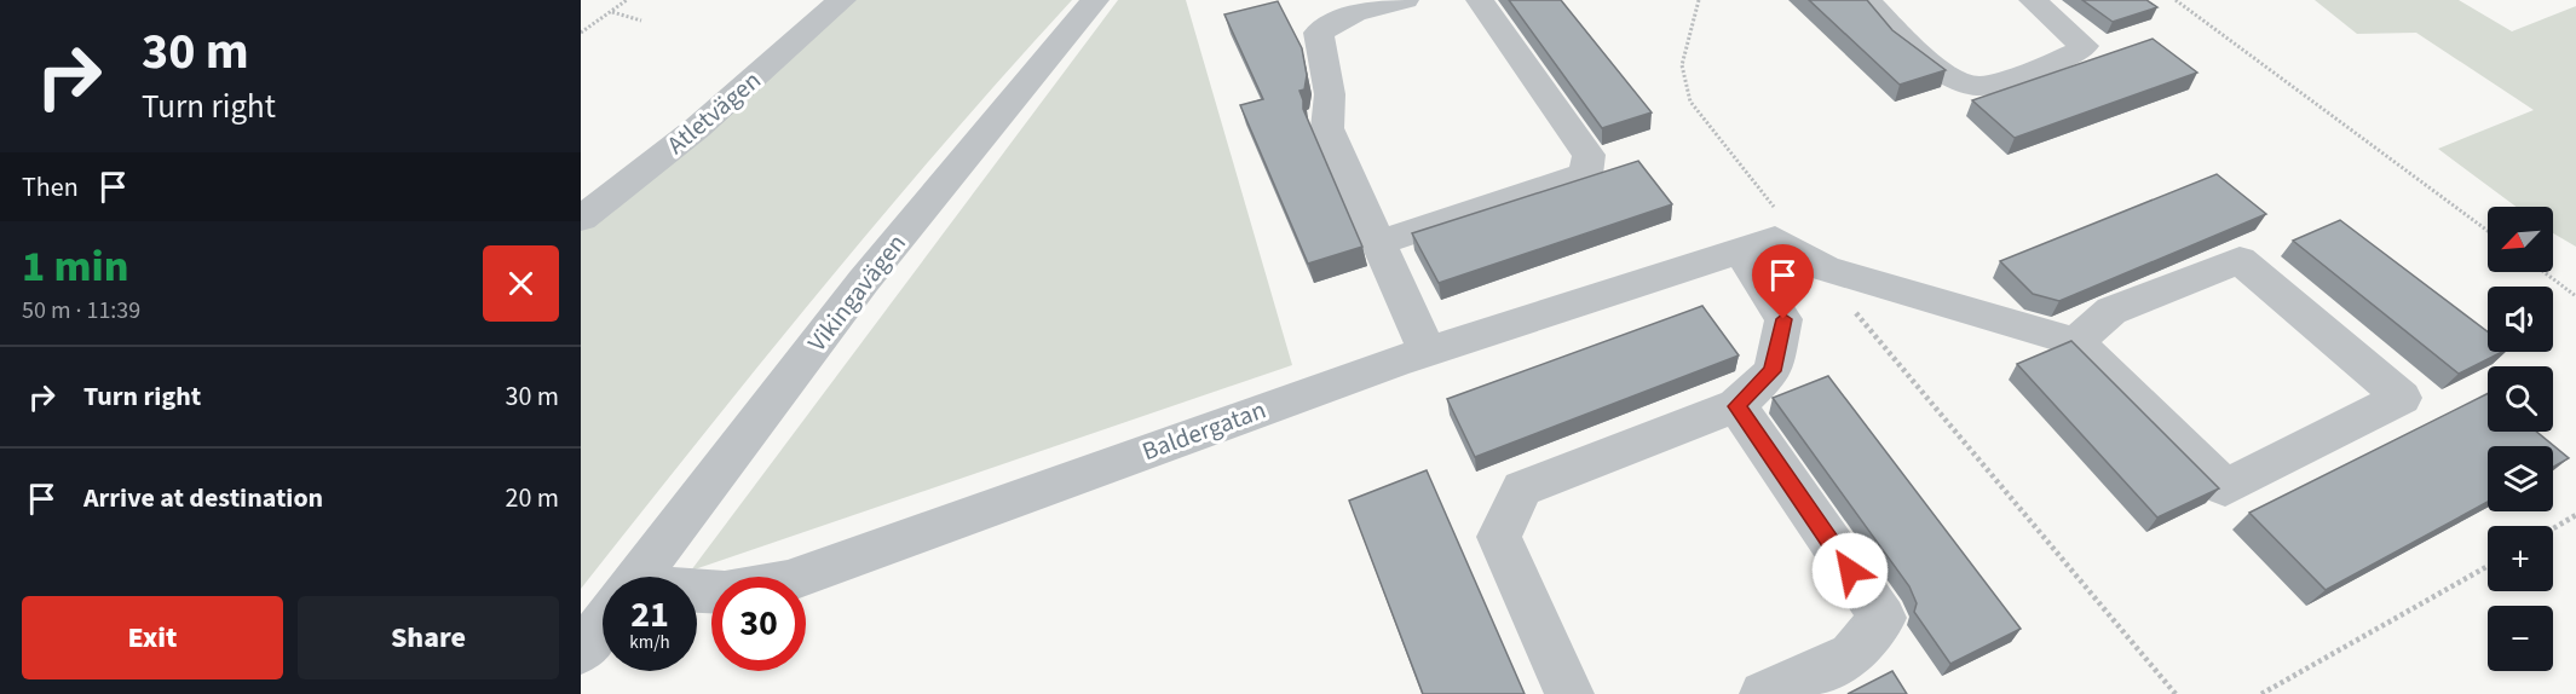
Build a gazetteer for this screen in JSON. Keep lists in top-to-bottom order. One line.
{"streets":{"street":["Atletvägen","Vikingavägen","Baldergatan"]},"north":"bottom left","page":{"turn":["30 m","Turn right"],"then":"Then","map_buttons":["+","−"],"heading":["1 min","50 m · 11:39"],"list":[{"name":"Turn right","value":"30 m"},{"name":"Arrive at destination","value":"20 m"}],"speed":"21 km/h","limit":"30","buttons":["Exit","Share"]}}
